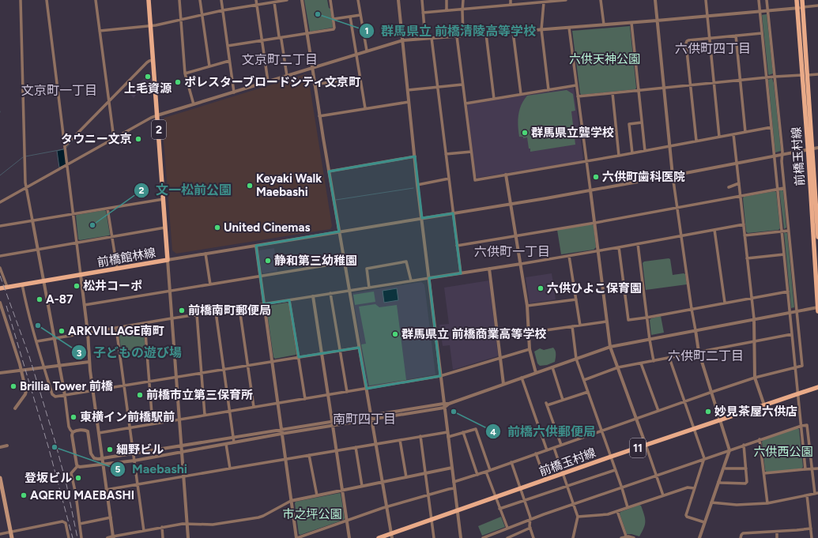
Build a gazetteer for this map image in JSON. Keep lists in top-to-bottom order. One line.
{"streets":{"main road":["2","前橋玉村線","前橋館林線","11"]},"districts":["六供町四丁目","文京町二丁目","文京町一丁目","六供町一丁目","六供町二丁目","南町四丁目"],"parks":["六供天神公園","六供西公園","市之坪公園"],"places":["群馬県立 前橋清陵高等学校","上毛資源","ポレスターブロードシティ文京町","群馬県立聾学校","タウニー文京","六供町歯科医院","Keyaki Walk Maebashi","文一松前公園","United Cinemas","静和第三幼稚園","松井コーポ","六供ひよこ保育園","A-87","前橋南町郵便局","子どもの遊び場","ARKVILLAGE南町","群馬県立 前橋商業高等学校","Brillia Tower 前橋","前橋市立第三保育所","前橋六供郵便局","妙見茶屋六供店","東横イン前橋駅前","Maebashi","細野ビル","登坂ビル","AQERU MAEBASHI"]}
